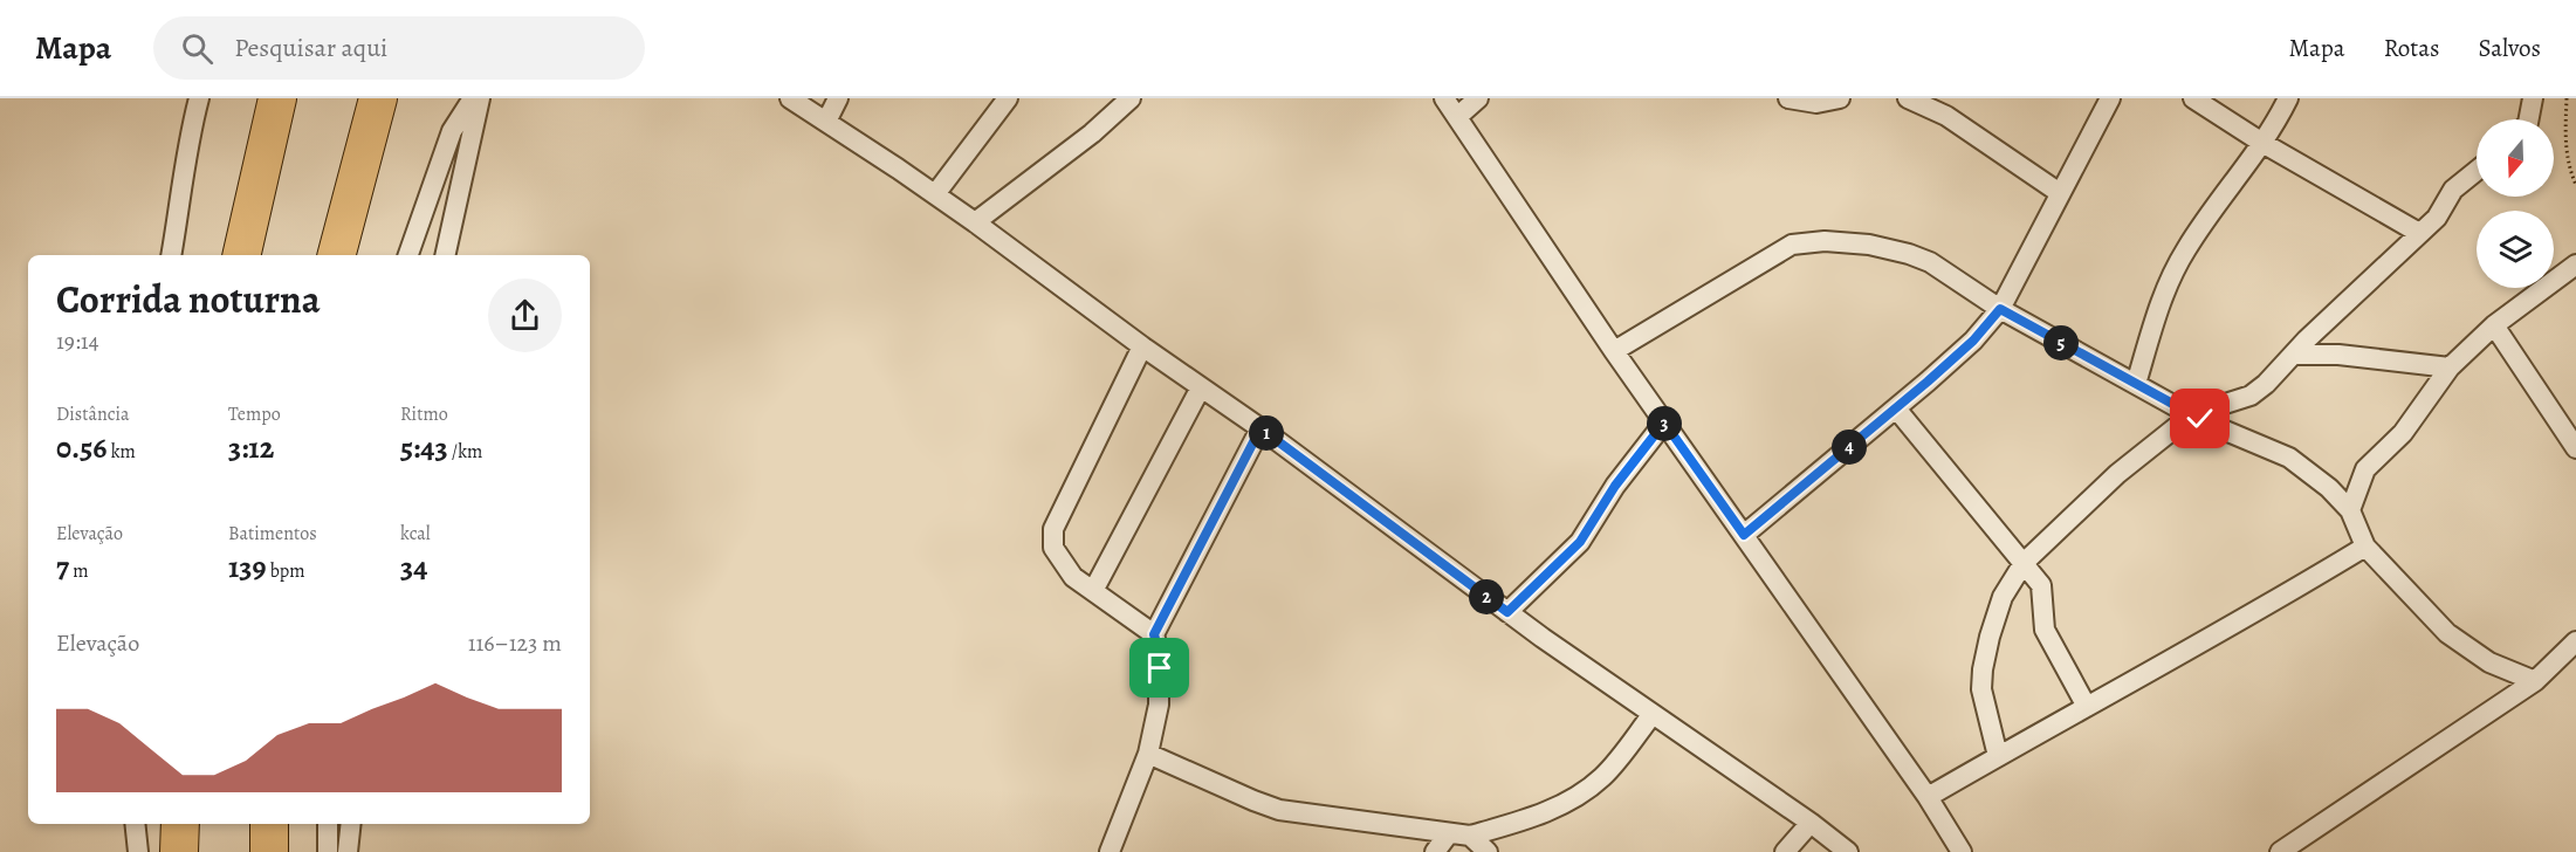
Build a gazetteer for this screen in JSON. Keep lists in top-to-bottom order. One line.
{"north":"bottom","page":{"header":"Mapa","search":"Pesquisar aqui","nav":["Mapa","Rotas","Salvos"],"heading":["Corrida noturna","19:14"],"pins":["5","3","1","4","2"],"stats":[["Distância","0.56 km"],["Tempo","3:12"],["Ritmo","5:43 /km"],["Elevação","7 m"],["Batimentos","139 bpm"],["kcal","34"]],"chart":["Elevação","116–123 m"]}}
